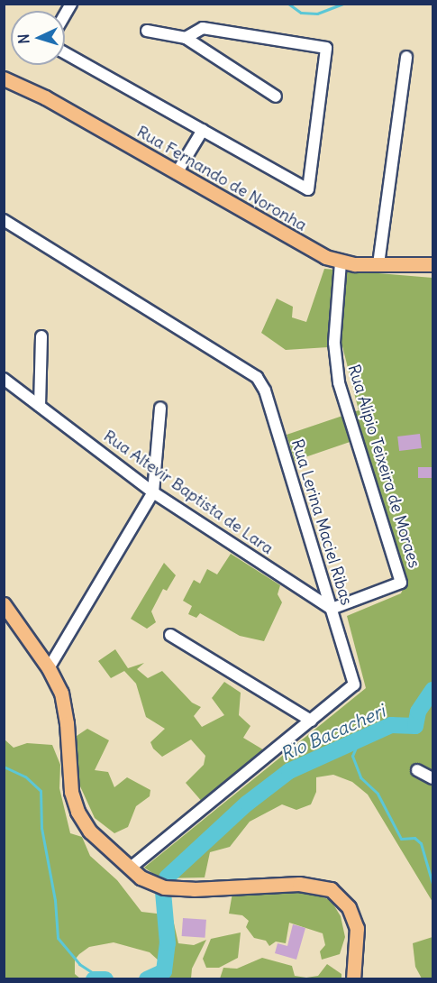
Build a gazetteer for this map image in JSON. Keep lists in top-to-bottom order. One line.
{"streets":{"main road":["Rua Fernando de Noronha"],"street":["Rua Alípio Teixeira de Moraes","Rua Altevir Baptista de Lara","Rua Lerina Maciel Ribas"]},"crossings":[["Rua Fernando de Noronha","Rua Alípio Teixeira de Moraes"],["Rua Alípio Teixeira de Moraes","Rua Altevir Baptista de Lara"],["Rua Alípio Teixeira de Moraes","Rua Lerina Maciel Ribas"],["Rua Altevir Baptista de Lara","Rua Lerina Maciel Ribas"]],"water":["Rio Bacacheri"],"north":"left"}
